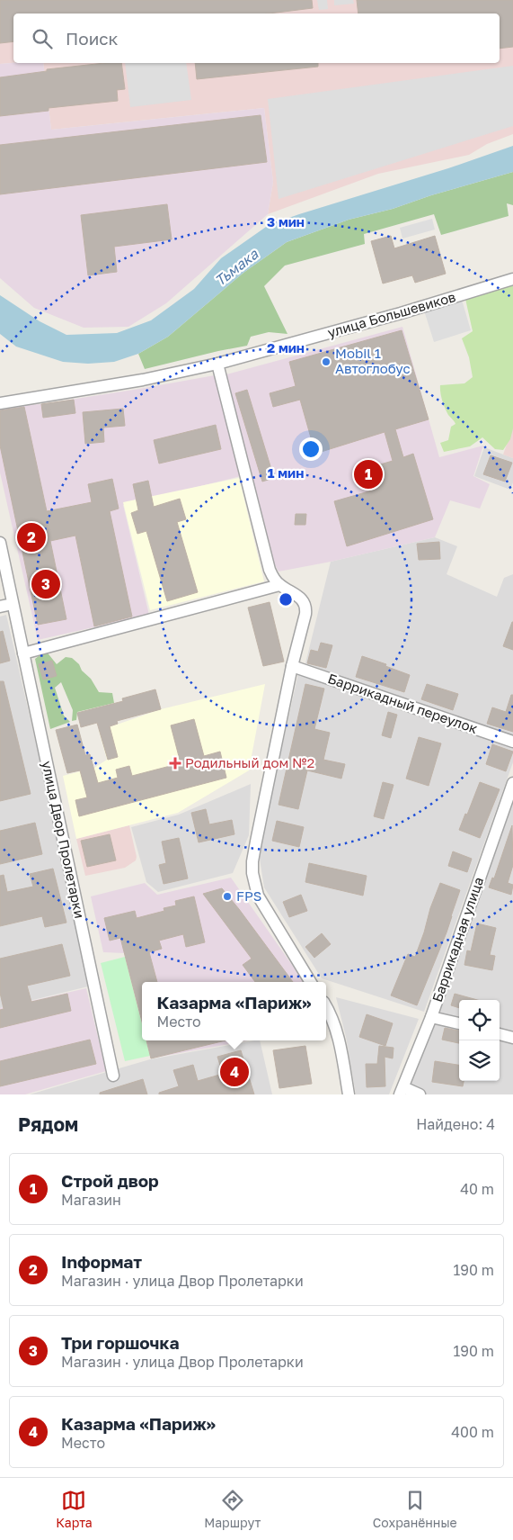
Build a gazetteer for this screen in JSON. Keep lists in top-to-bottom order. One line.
{"streets":{"street":["улица Большевиков","Баррикадный переулок","улица Двор Пролетарки","Баррикадная улица"]},"water":["Тьмака"],"places":{"other":["Mobil 1 Автоглобус","FPS"],"health":["Родильный дом №2"]},"page":{"search":"Поиск","pins":["1","2","3","4"],"popup":["Казарма «Париж»","Место"],"heading":["Рядом","Найдено: 4"],"list":[{"mark":"1","name":"Строй двор","note":"Магазин","value":"40 m"},{"mark":"2","name":"Inформат","note":"Магазин · улица Двор Пролетарки","value":"190 m"},{"mark":"3","name":"Три горшочка","note":"Магазин · улица Двор Пролетарки","value":"190 m"},{"mark":"4","name":"Казарма «Париж»","note":"Место","value":"400 m"}],"nav":["Карта","Маршрут","Сохранённые"]},"rings":["3 мин","2 мин","1 мин"]}
